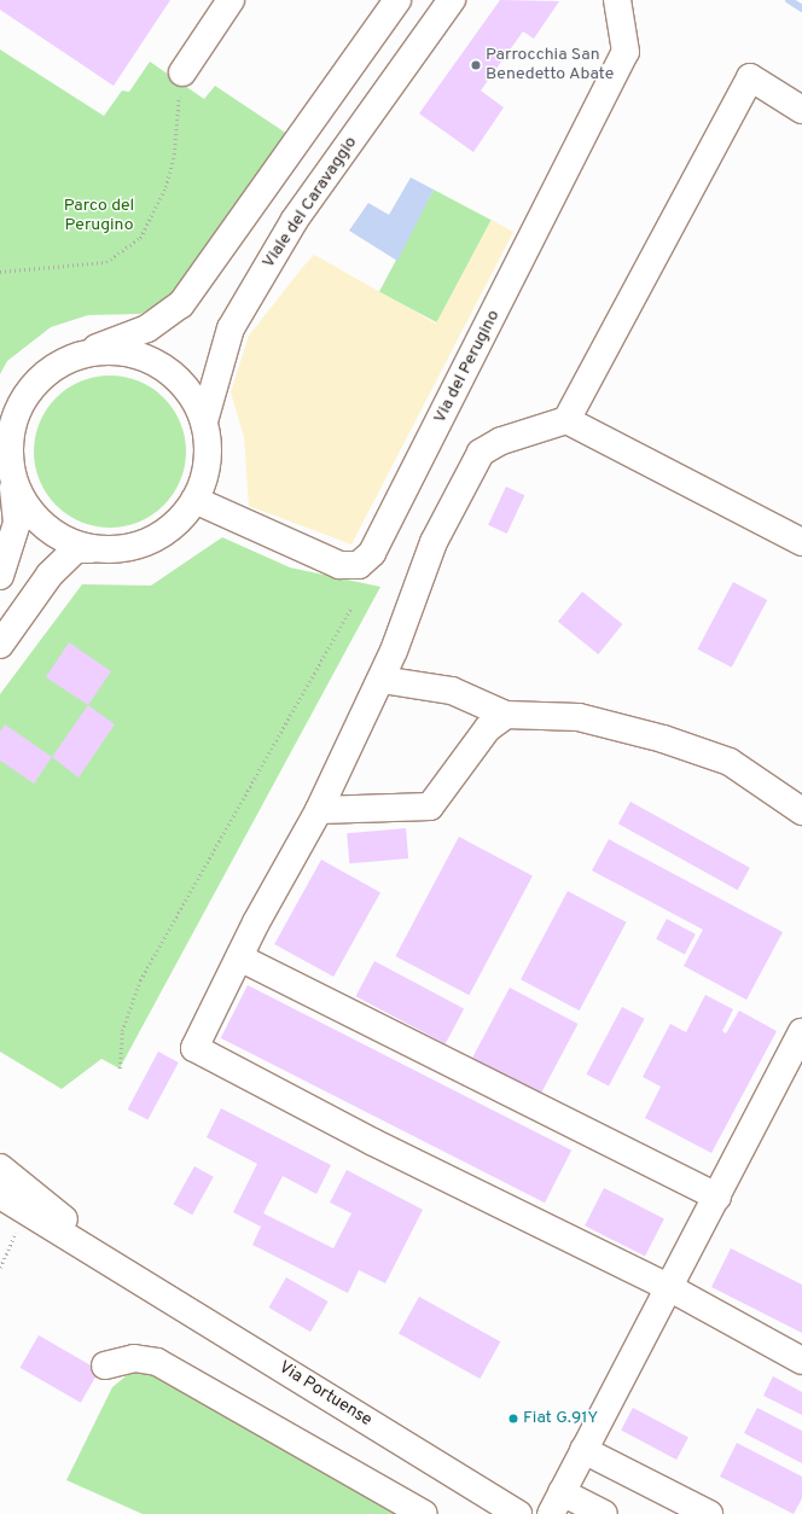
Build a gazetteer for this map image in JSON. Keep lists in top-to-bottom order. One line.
{"streets":{"street":["Viale del Caravaggio","Via del Perugino","Via Portuense"]},"parks":["Parco del Perugino"],"places":["Parrocchia San Benedetto Abate","Fiat G.91Y"]}
